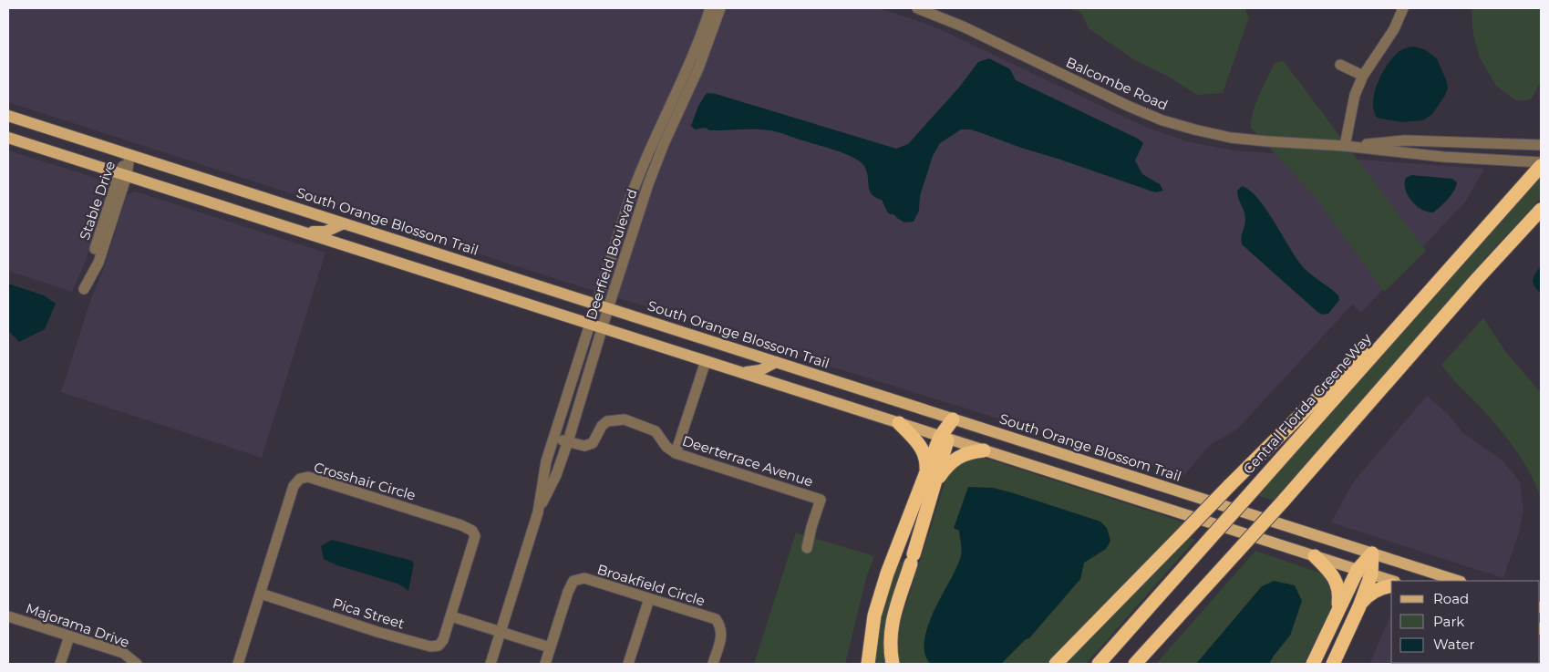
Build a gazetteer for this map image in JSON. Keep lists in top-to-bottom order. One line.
{"streets":{"highway":["Central Florida GreeneWay"],"main road":["South Orange Blossom Trail"],"street":["Balcombe Road","Stable Drive","Deerfield Boulevard","Deerterrace Avenue","Crosshair Circle","Broakfield Circle","Pica Street","Majorama Drive"]},"crossings":[["Stable Drive","South Orange Blossom Trail"],["South Orange Blossom Trail","Deerfield Boulevard"],["Deerfield Boulevard","Deerterrace Avenue"],["Crosshair Circle","Pica Street"]],"legend":["Road","Park","Water"]}
